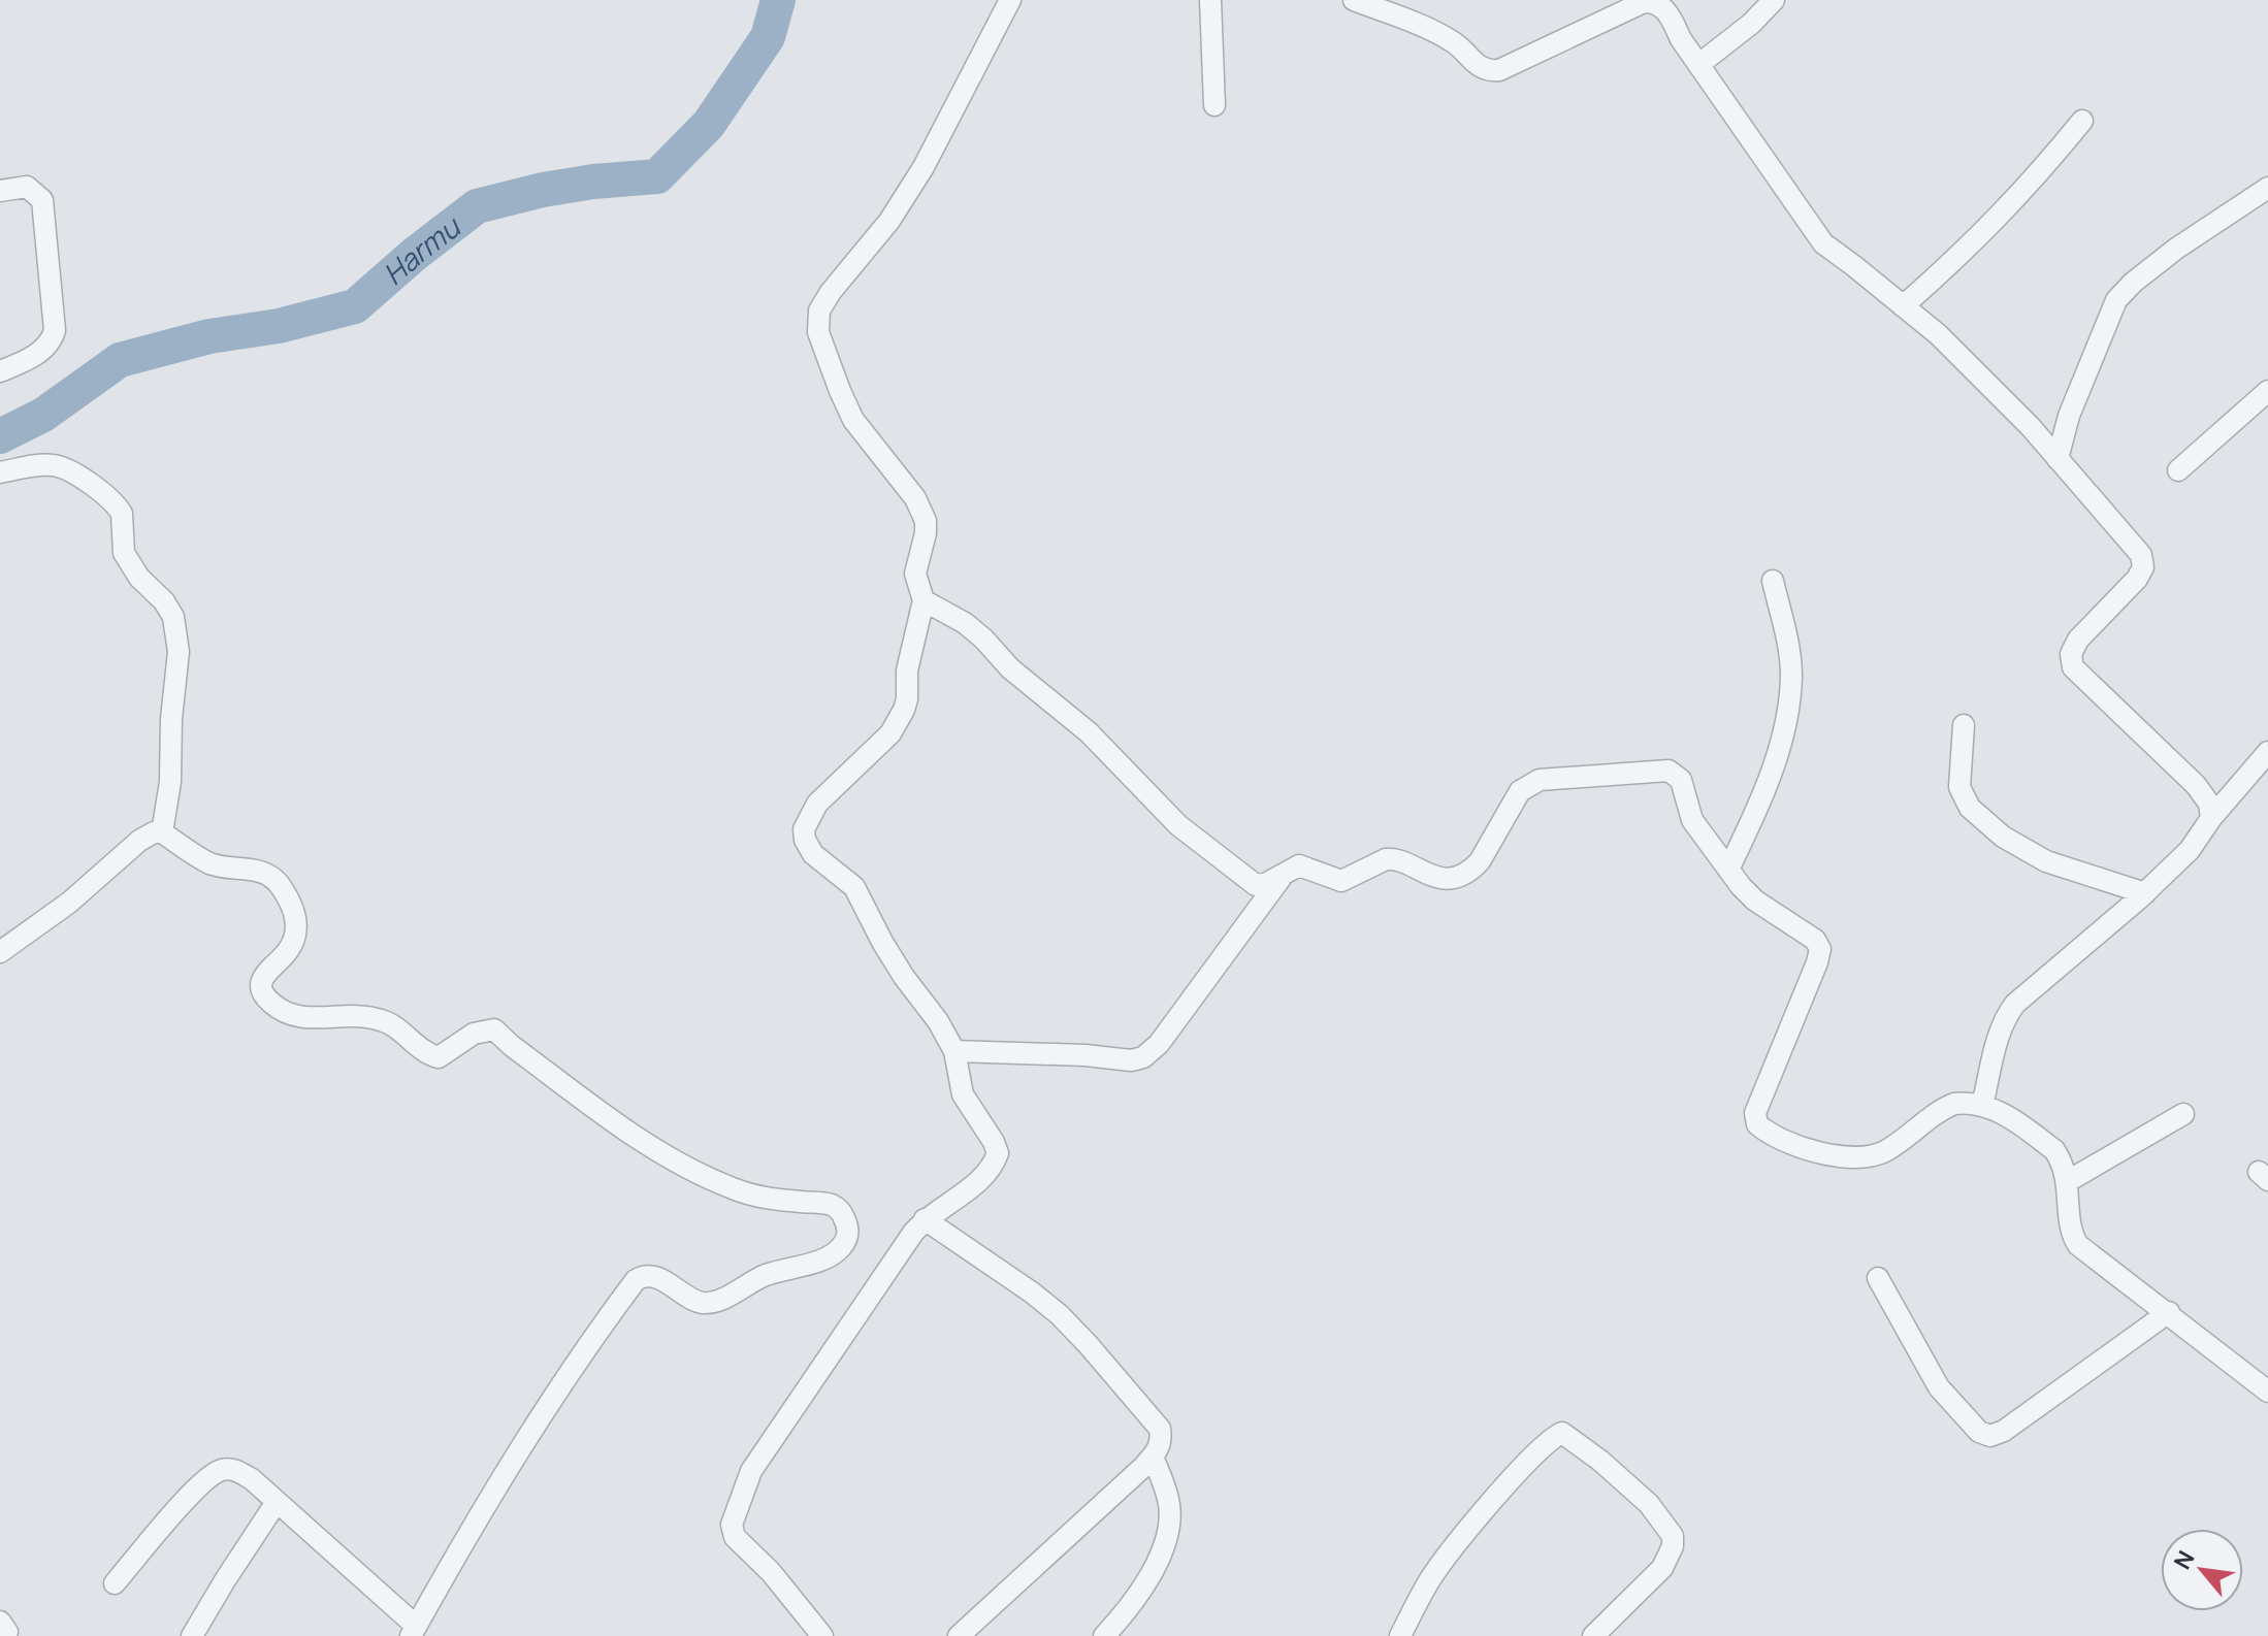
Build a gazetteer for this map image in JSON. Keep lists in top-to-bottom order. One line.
{"water":["Harmu"],"north":"top left"}
